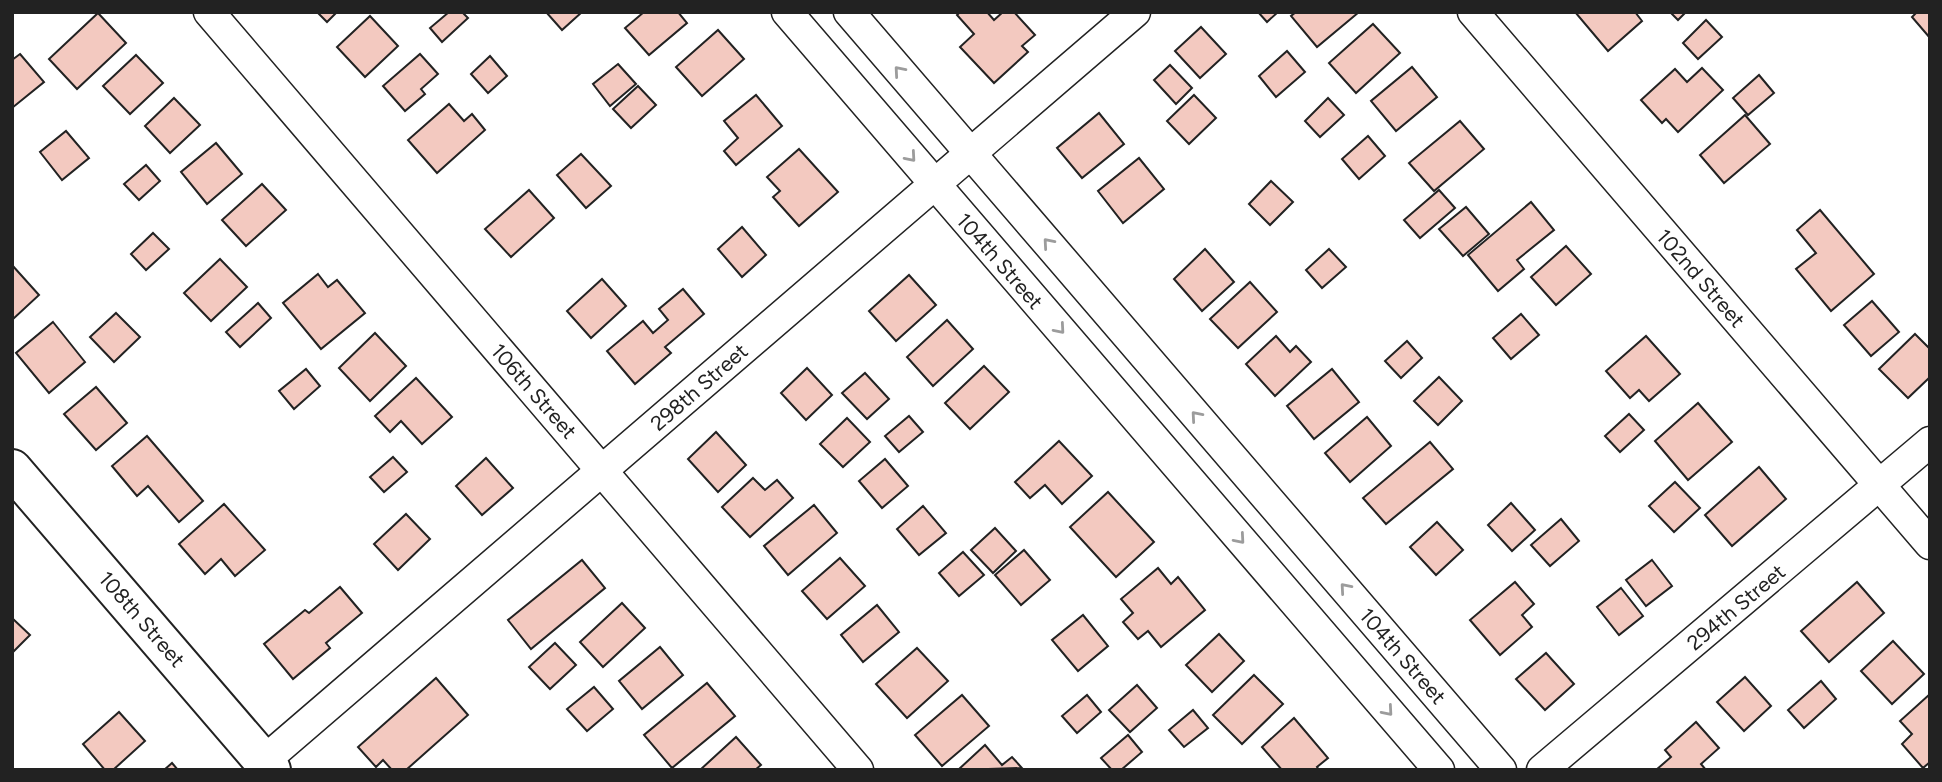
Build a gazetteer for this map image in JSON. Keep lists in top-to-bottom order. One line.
{"streets":{"street":["104th Street","102nd Street","298th Street","106th Street","294th Street","108th Street"]},"crossings":[["104th Street","298th Street"],["102nd Street","294th Street"],["298th Street","106th Street"],["298th Street","108th Street"]]}
